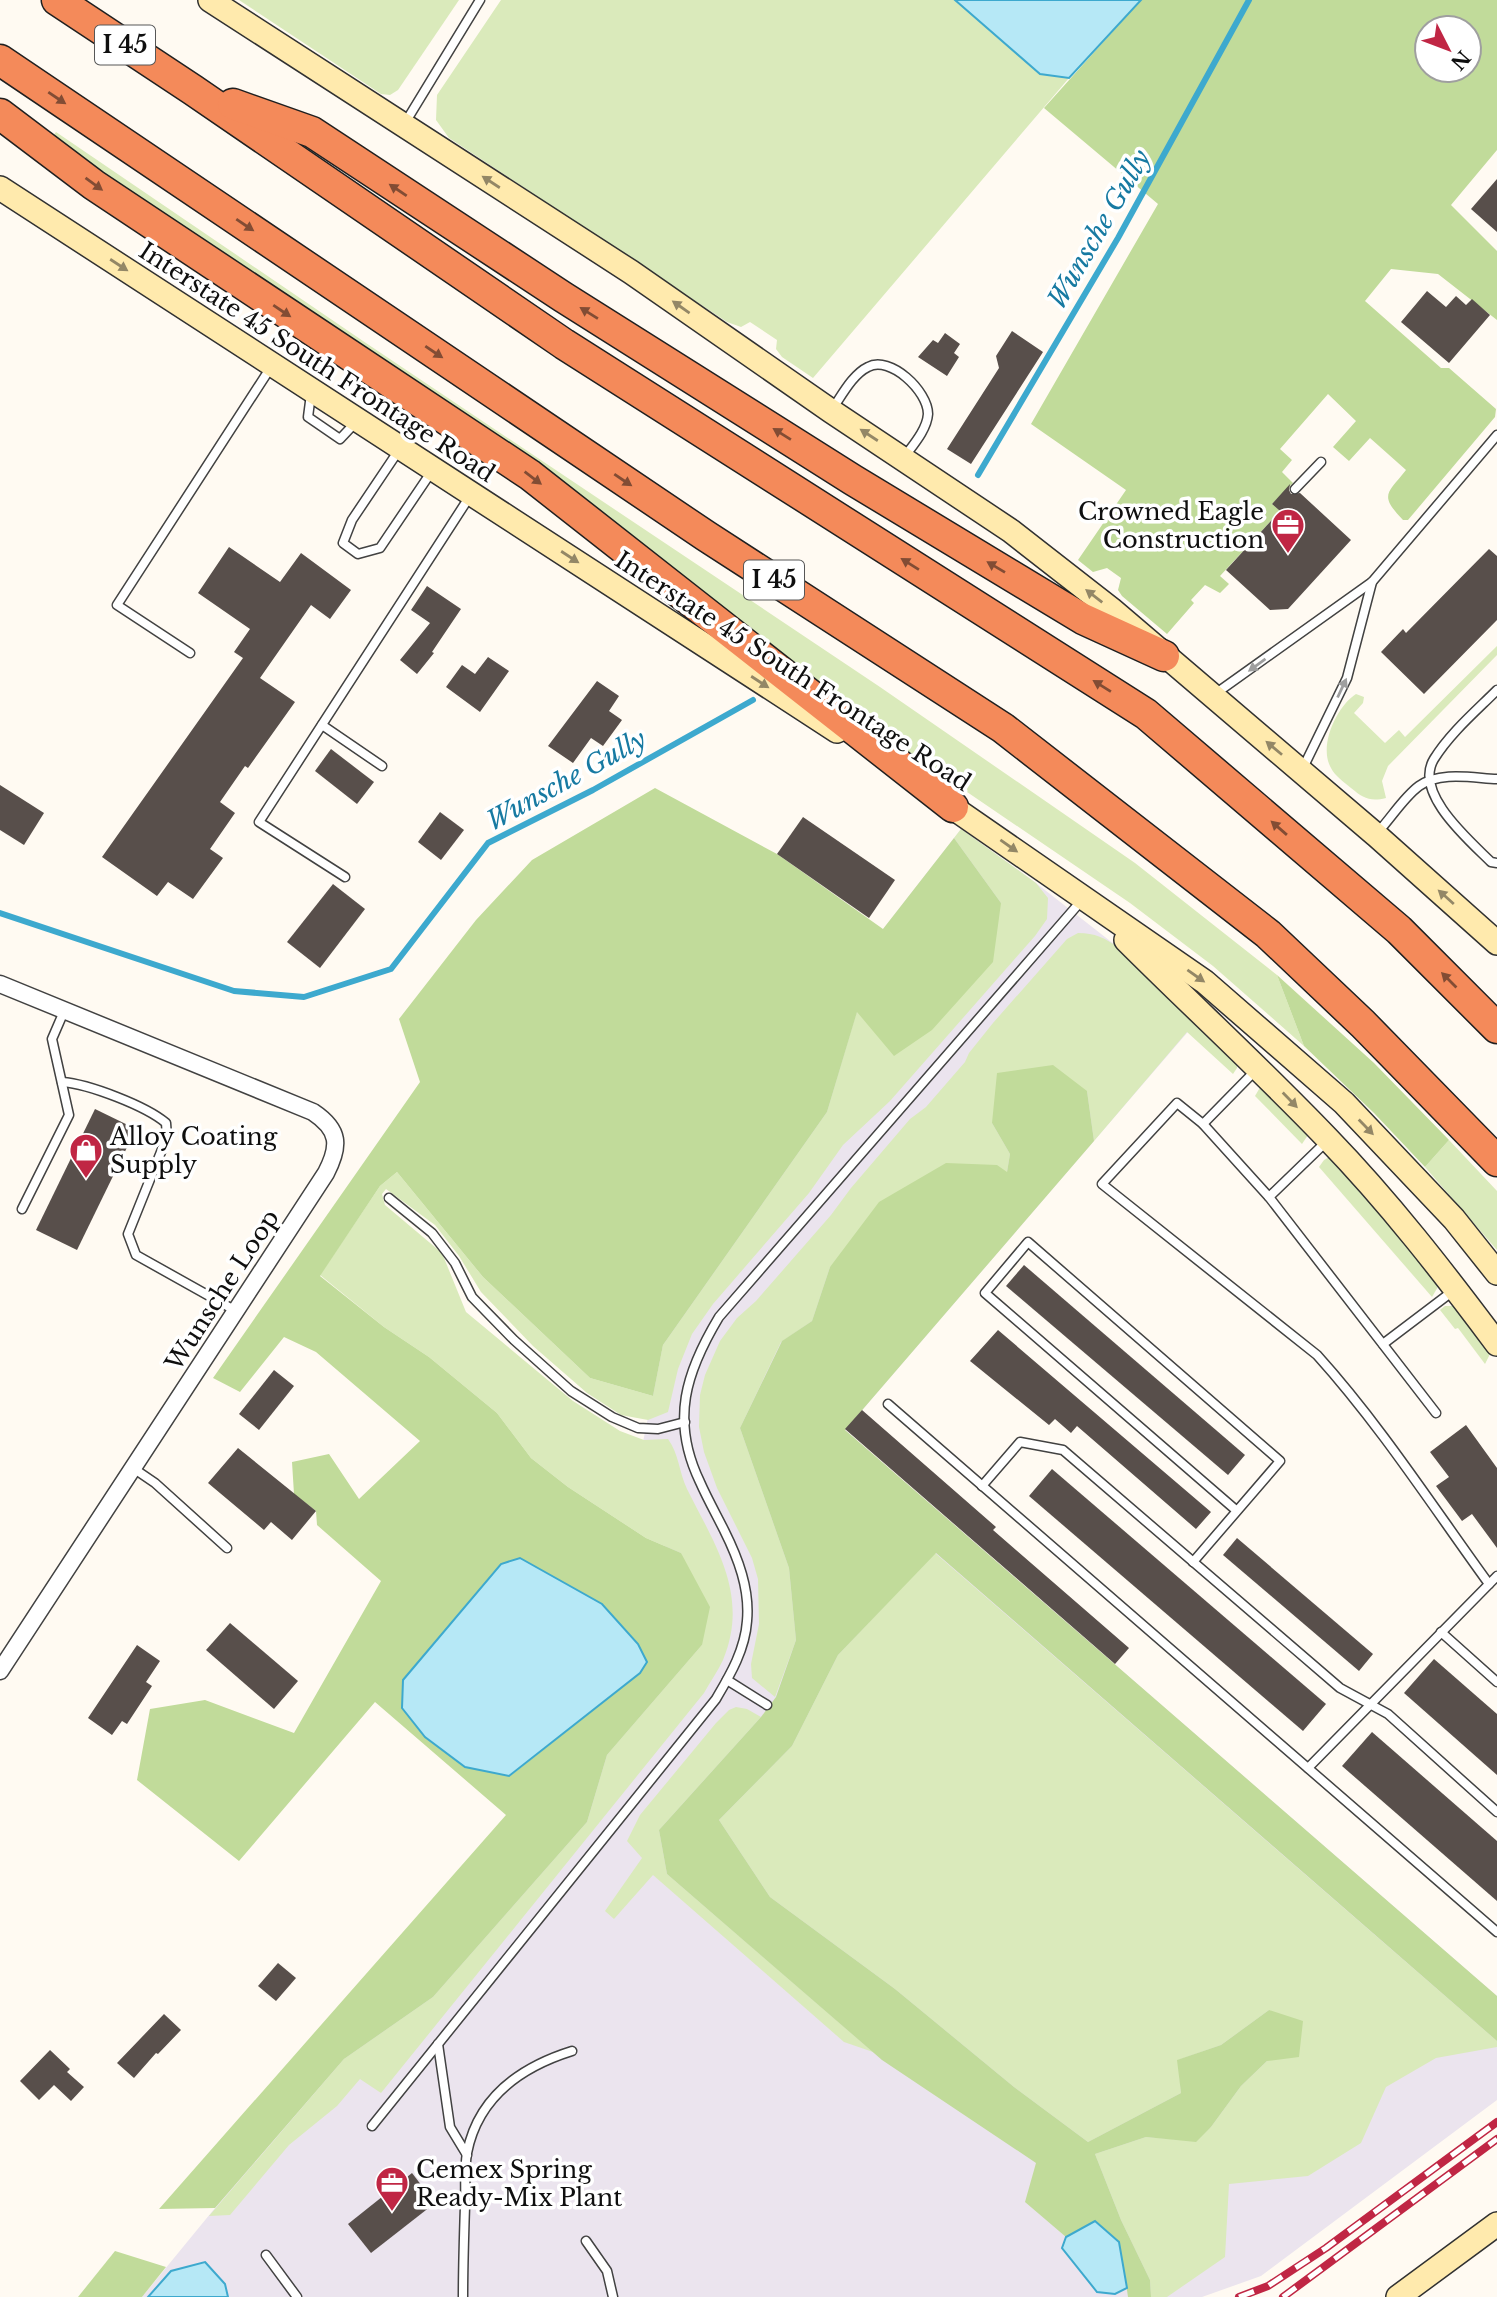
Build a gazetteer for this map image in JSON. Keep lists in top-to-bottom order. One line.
{"streets":{"highway":["I 45"],"main road":["Interstate 45 South Frontage Road"],"street":["Wunsche Loop"]},"water":["Wunsche Gully"],"places":{"office":["Crowned Eagle Construction","Cemex Spring Ready-Mix Plant"],"shop":["Alloy Coating Supply"]},"north":"bottom right"}
